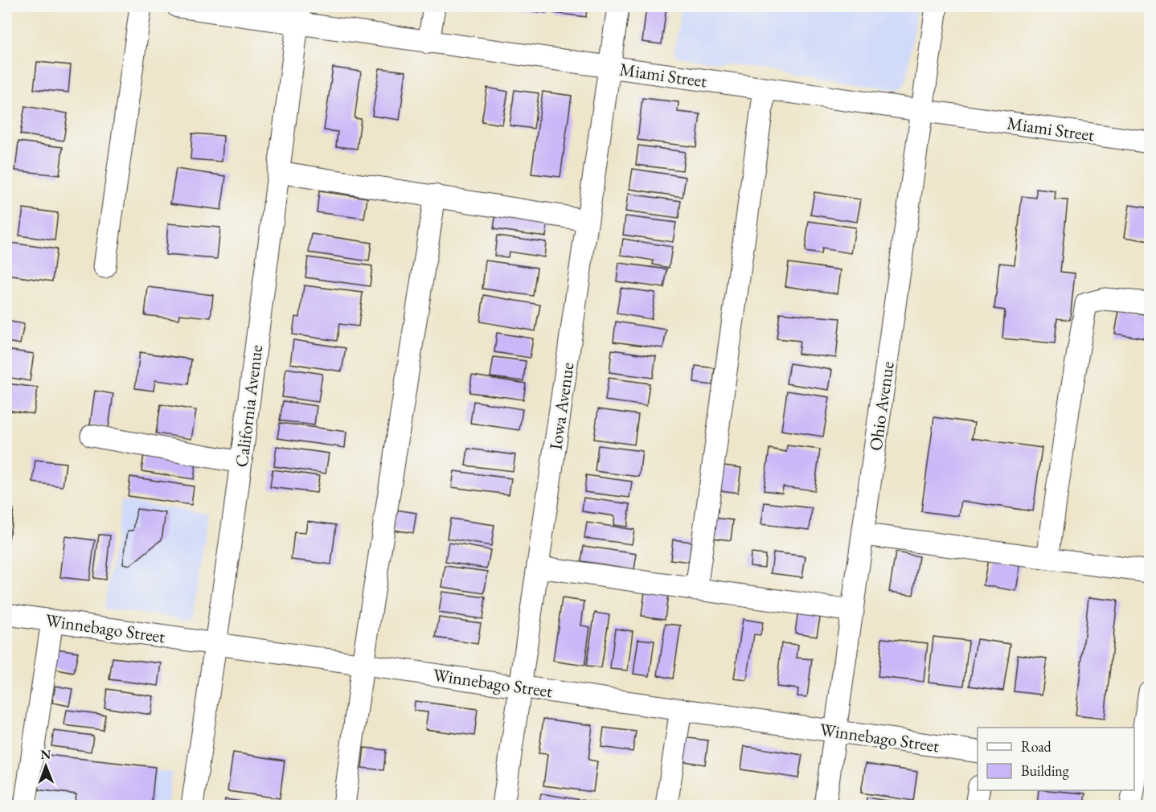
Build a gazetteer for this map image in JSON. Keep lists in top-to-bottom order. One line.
{"streets":{"street":["Miami Street","California Avenue","Iowa Avenue","Ohio Avenue","Winnebago Street"]},"crossings":[["Miami Street","California Avenue"],["Miami Street","Iowa Avenue"],["Miami Street","Ohio Avenue"],["California Avenue","Winnebago Street"],["Iowa Avenue","Winnebago Street"],["Ohio Avenue","Winnebago Street"]],"legend":["Road","Building"],"north":"top"}
